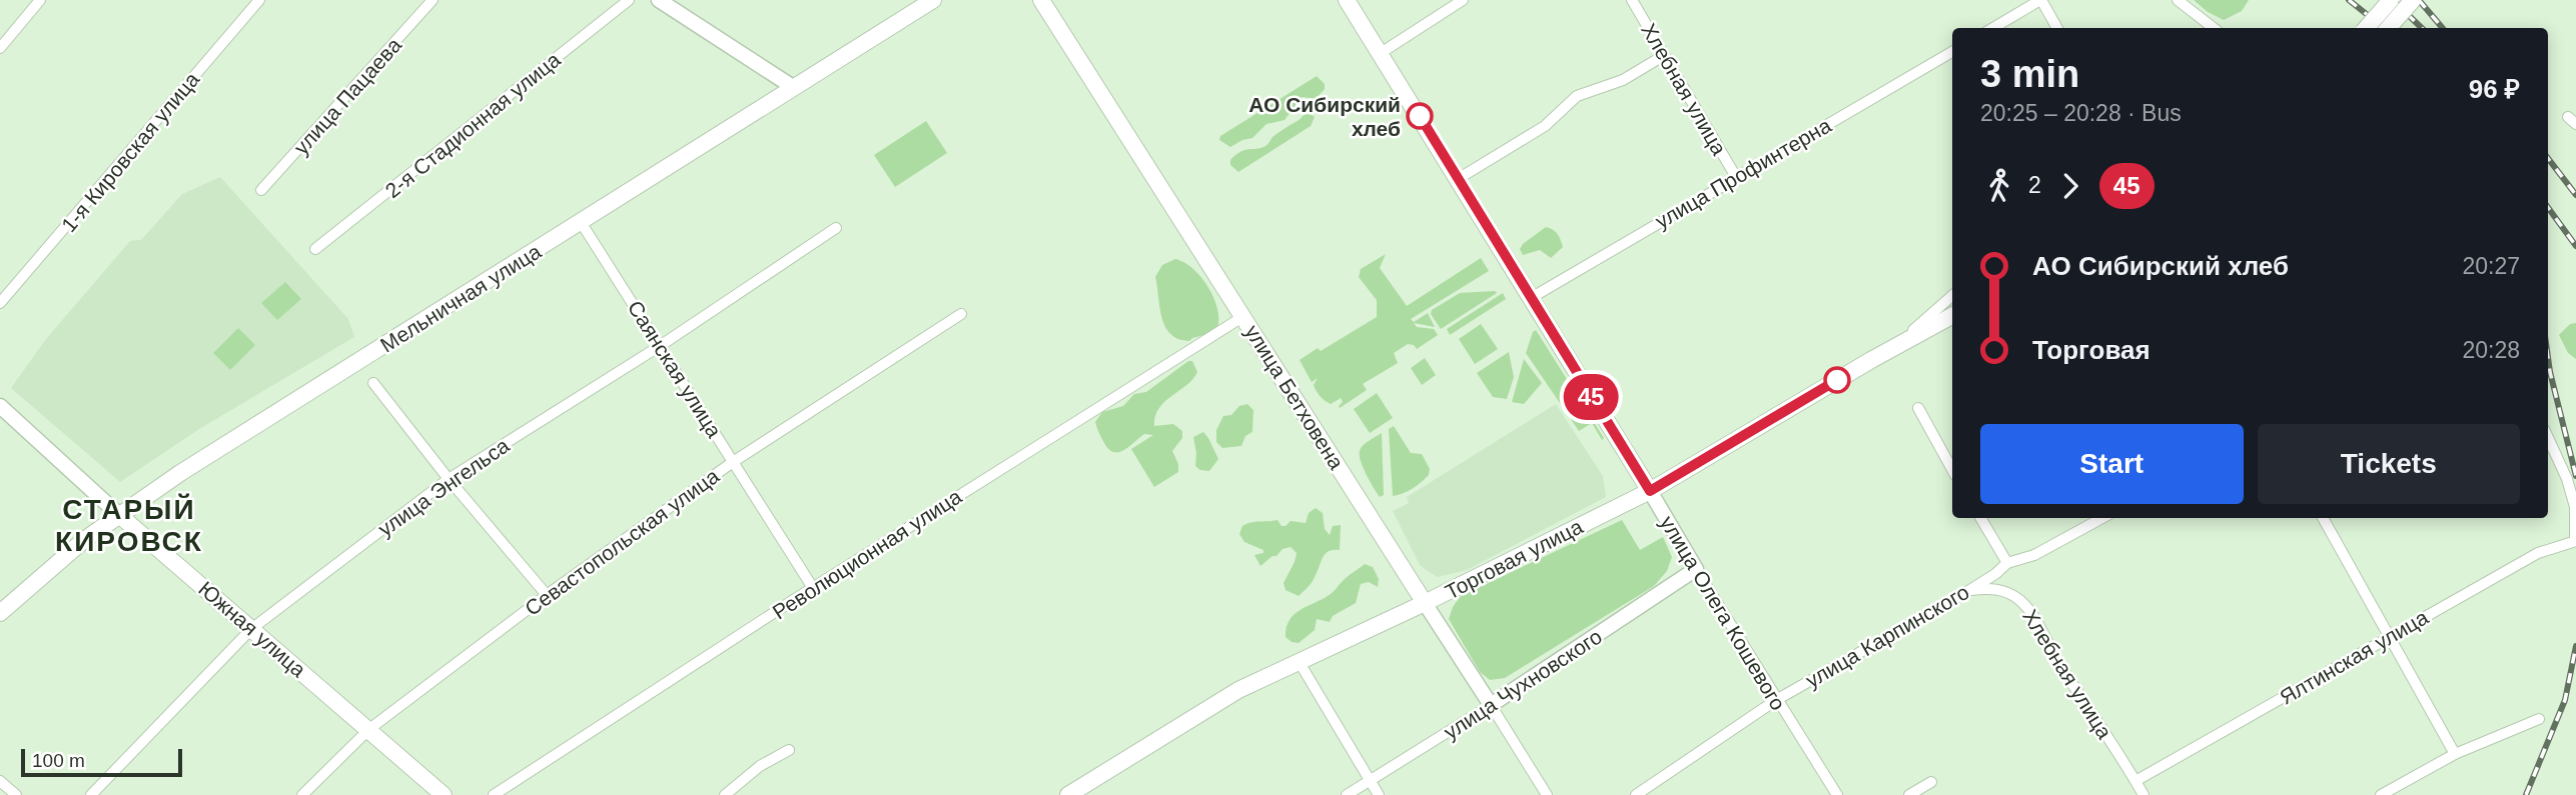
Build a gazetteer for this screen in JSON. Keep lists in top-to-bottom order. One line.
{"streets":{"main road":["Мельничная улица","улица Бетховена","Торговая улица","улица Олега Кошевого","Южная улица"],"street":["Хлебная улица","улица Пацаева","2-я Стадионная улица","1-я Кировская улица","улица Профинтерна","Саянская улица","улица Энгельса","Севастопольская улица","Революционная улица","улица Карпинского","Ялтинская улица","улица Чухновского"]},"crossings":[["Хлебная улица","улица Профинтерна"],["Хлебная улица","улица Карпинского"],["Хлебная улица","Ялтинская улица"],["улица Профинтерна","улица Олега Кошевого"],["Мельничная улица","Саянская улица"],["Мельничная улица","Южная улица"],["Саянская улица","улица Энгельса"],["Саянская улица","Севастопольская улица"],["Саянская улица","Революционная улица"],["улица Бетховена","Революционная улица"],["улица Бетховена","Торговая улица"],["улица Бетховена","улица Чухновского"],["улица Энгельса","Южная улица"],["Севастопольская улица","Южная улица"],["Торговая улица","улица Олега Кошевого"],["улица Олега Кошевого","улица Карпинского"],["улица Олега Кошевого","улица Чухновского"]],"districts":["СТАРЫЙ КИРОВСК"],"places":["АО Сибирский хлеб"],"lines":["bus line 45"],"scale_bar":"100 m","page":{"on_map":"45","heading":["3 min","20:25 – 20:28 · Bus","96 ₽"],"legs":["2","45"],"list":[{"name":"АО Сибирский хлеб","value":"20:27"},{"name":"Торговая","value":"20:28"}],"buttons":["Start","Tickets"],"scale":"100 m"}}
